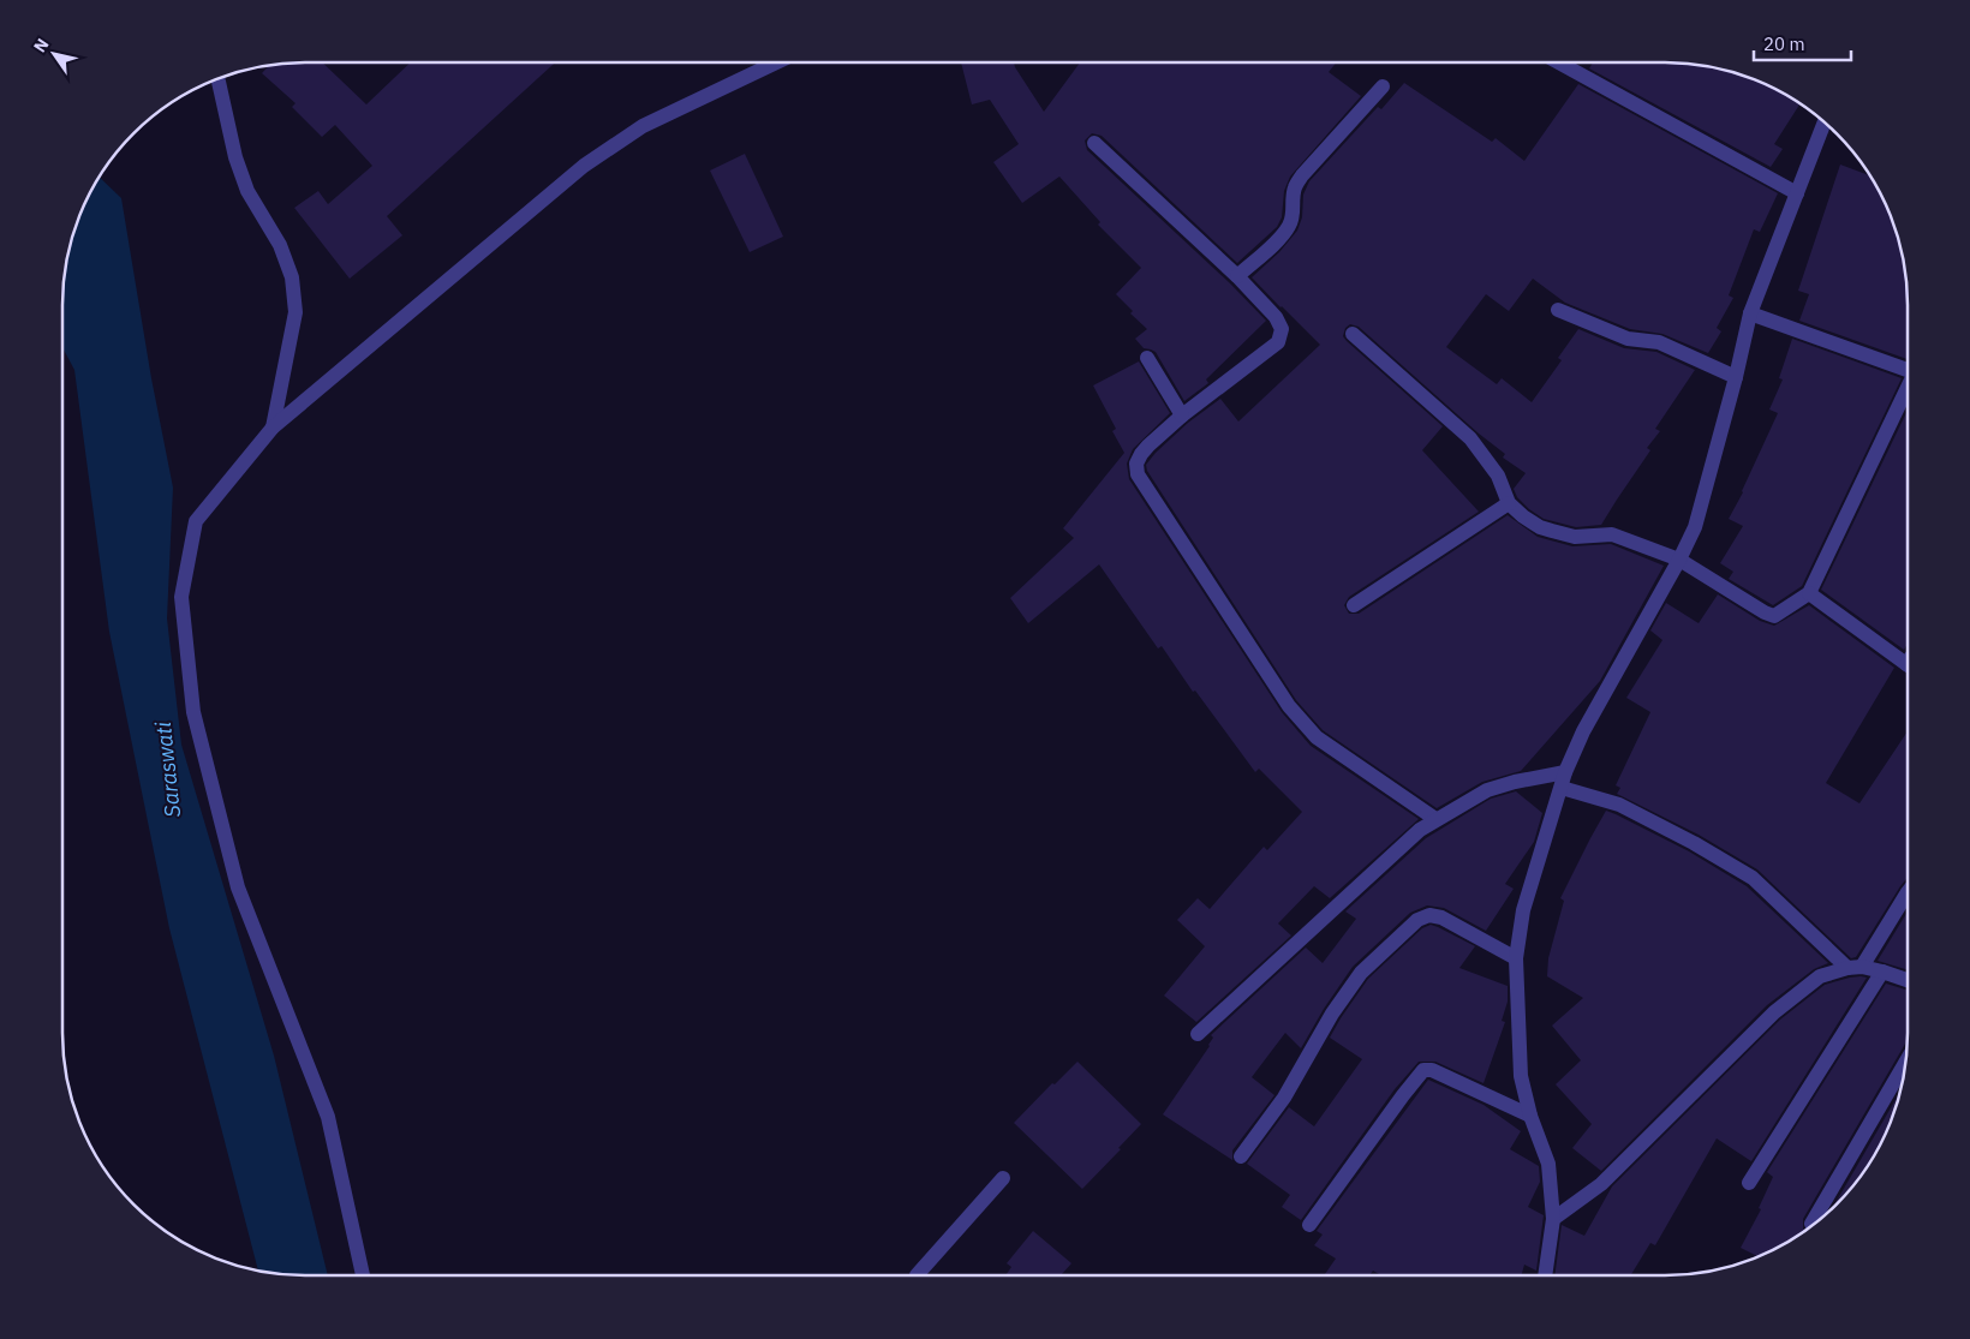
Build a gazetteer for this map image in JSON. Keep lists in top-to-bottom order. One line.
{"water":["Saraswati"],"scale_bar":"20 m","north":"top left"}
